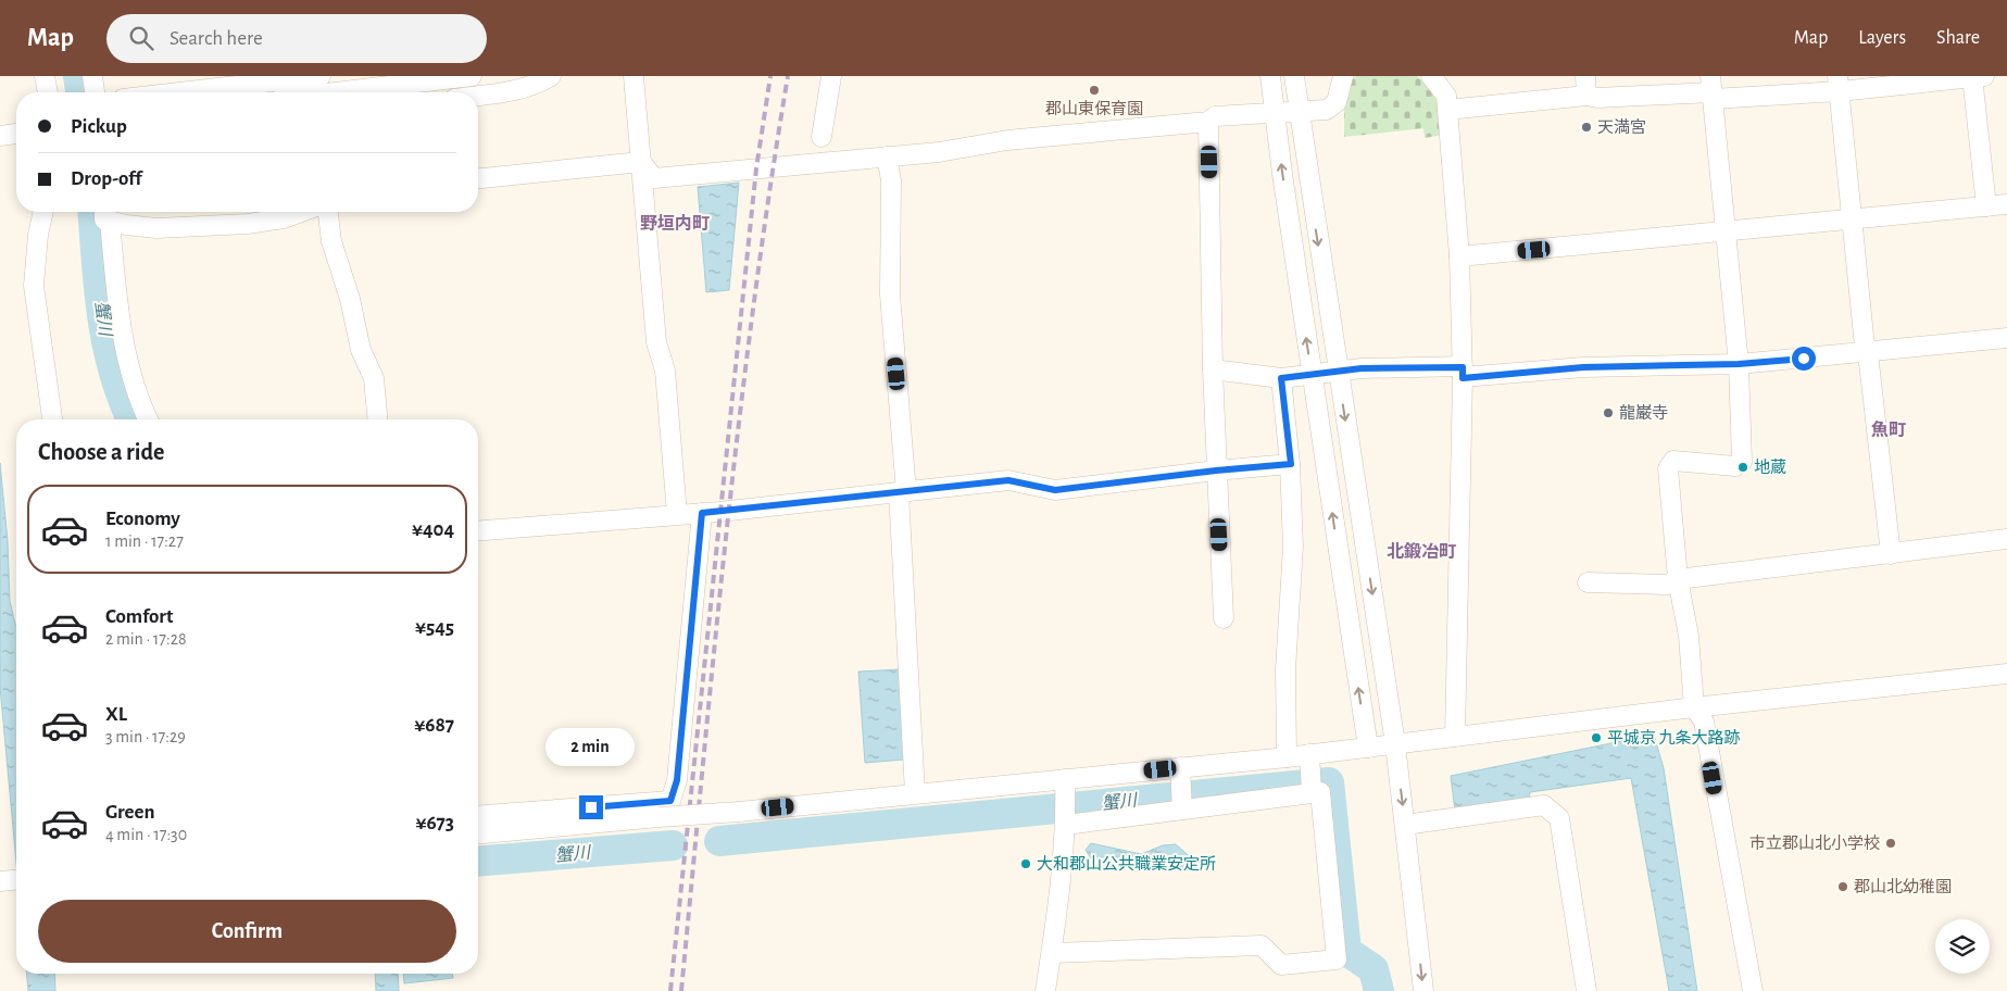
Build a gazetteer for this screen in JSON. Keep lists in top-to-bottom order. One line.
{"districts":["野垣内町","魚町","北鍛冶町"],"water":["蟹川"],"places":["郡山東保育園","天満宮","龍巌寺","地蔵","平城京 九条大路跡","市立郡山北小学校","大和郡山公共職業安定所","郡山北幼稚園"],"page":{"header":"Map","search":"Search here","nav":["Map","Layers","Share"],"banner":["Pickup","Drop-off"],"heading":"Choose a ride","list":[{"name":"Economy","note":"1 min · 17:27","value":"¥404"},{"name":"Comfort","note":"2 min · 17:28","value":"¥545"},{"name":"XL","note":"3 min · 17:29","value":"¥687"},{"name":"Green","note":"4 min · 17:30","value":"¥673"}],"bubble":"2 min","buttons":"Confirm"}}
